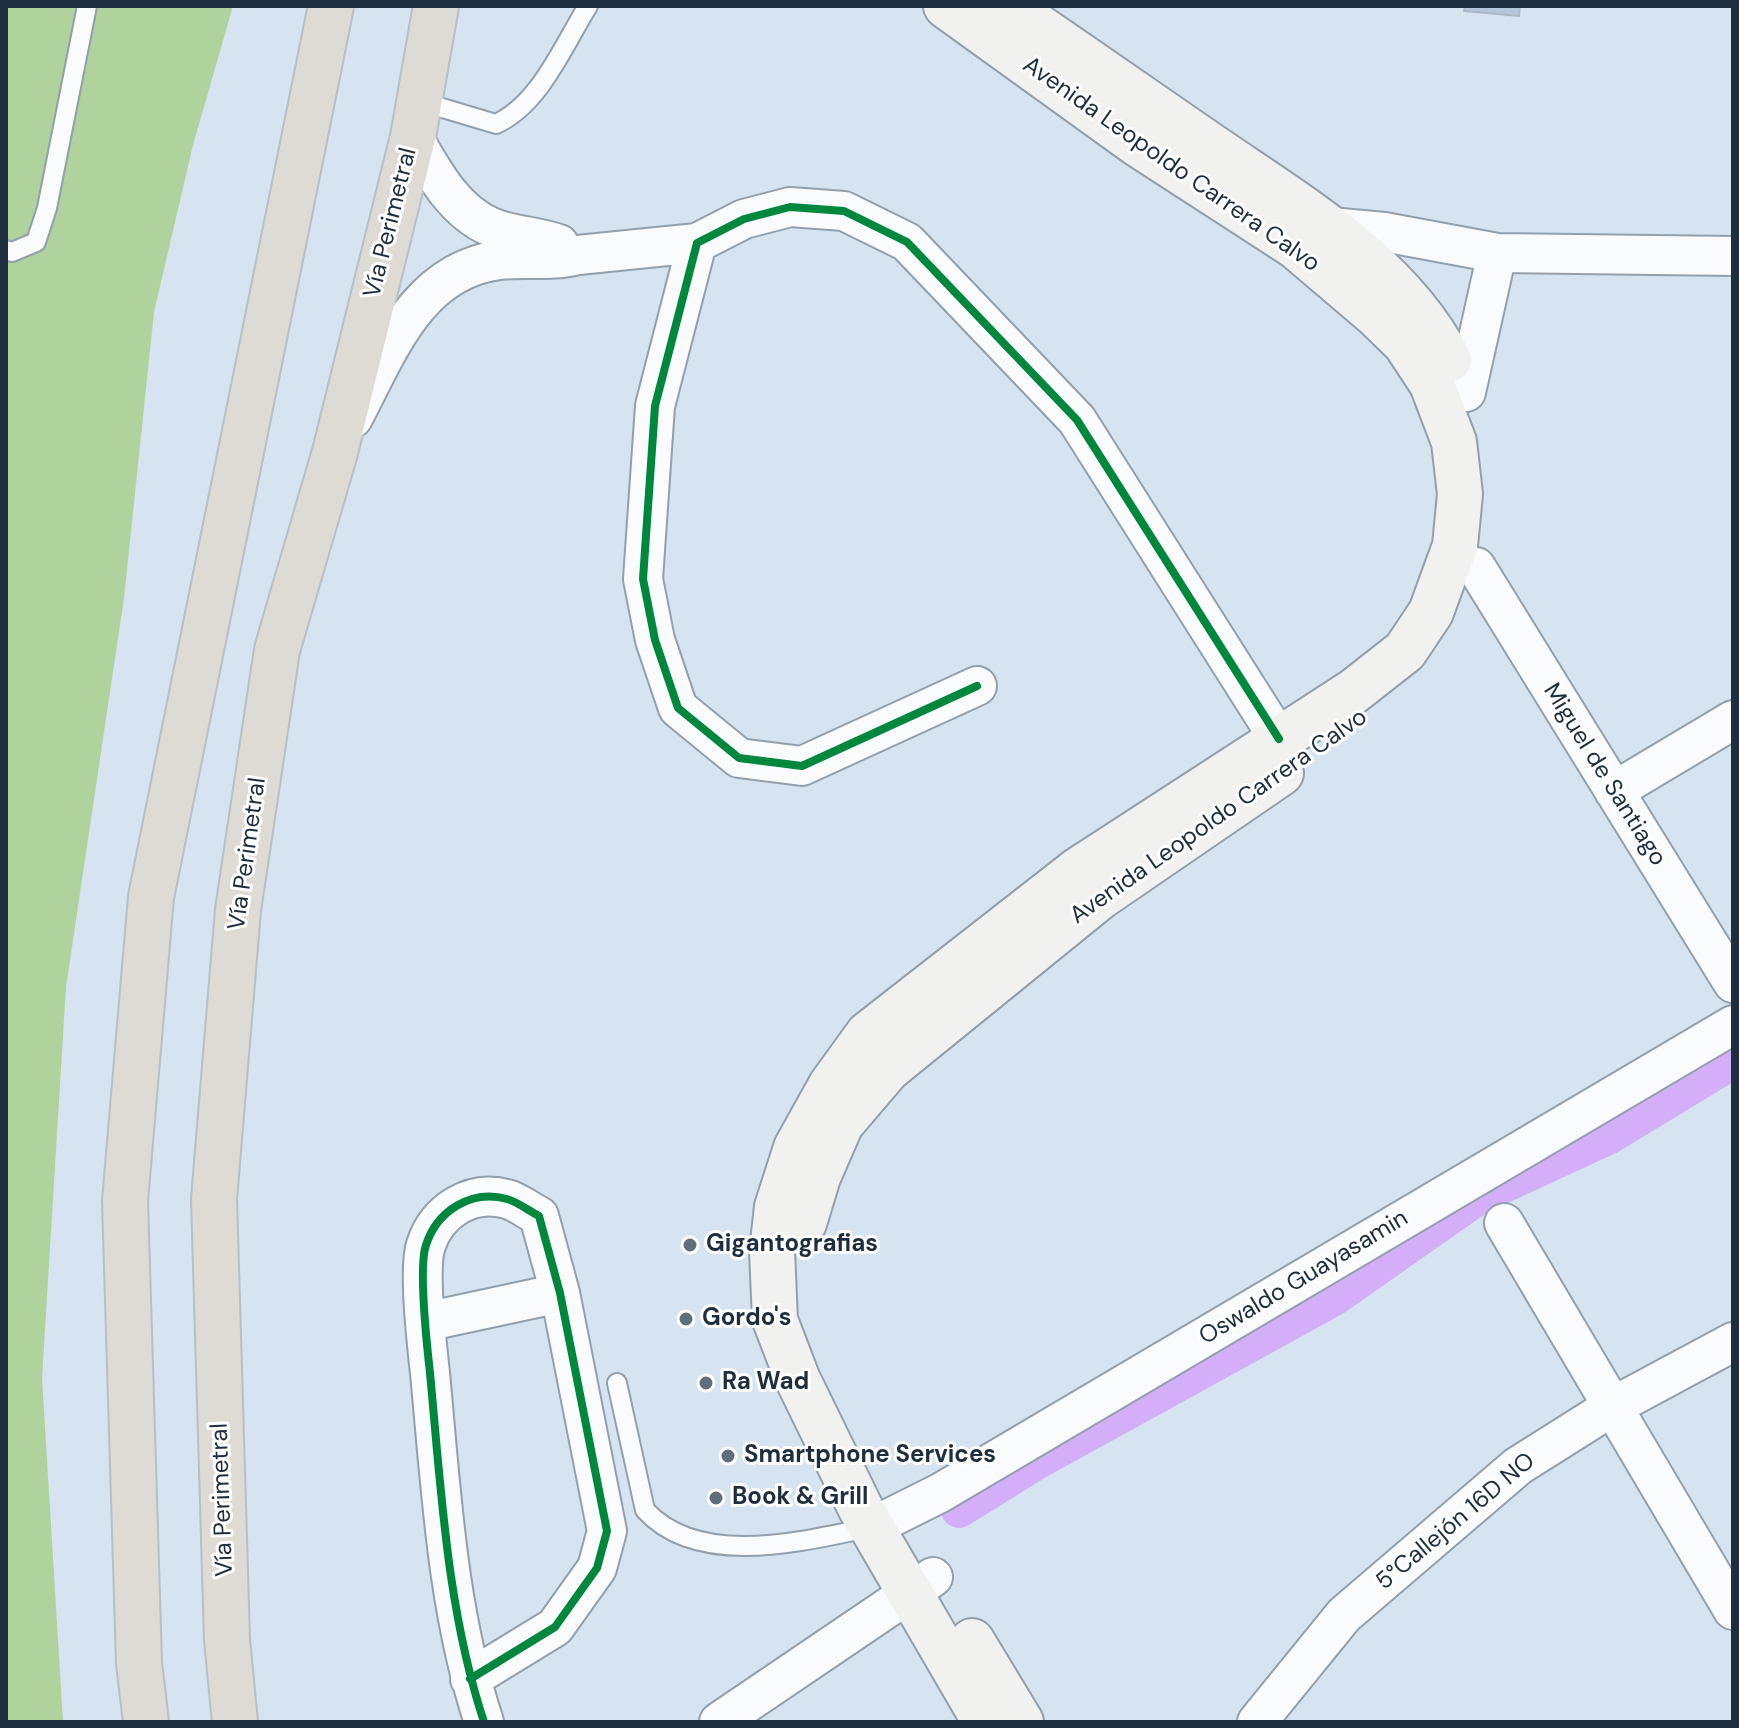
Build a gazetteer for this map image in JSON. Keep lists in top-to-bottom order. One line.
{"streets":{"highway":["Vía Perimetral"],"main road":["Avenida Leopoldo Carrera Calvo"],"street":["Miguel de Santiago","Oswaldo Guayasamin","5°Callejón 16D NO"]},"crossings":[["Avenida Leopoldo Carrera Calvo","Miguel de Santiago"],["Avenida Leopoldo Carrera Calvo","Oswaldo Guayasamin"]],"places":["Gigantografias","Gordo's","Ra Wad","Smartphone Services","Book & Grill"]}
